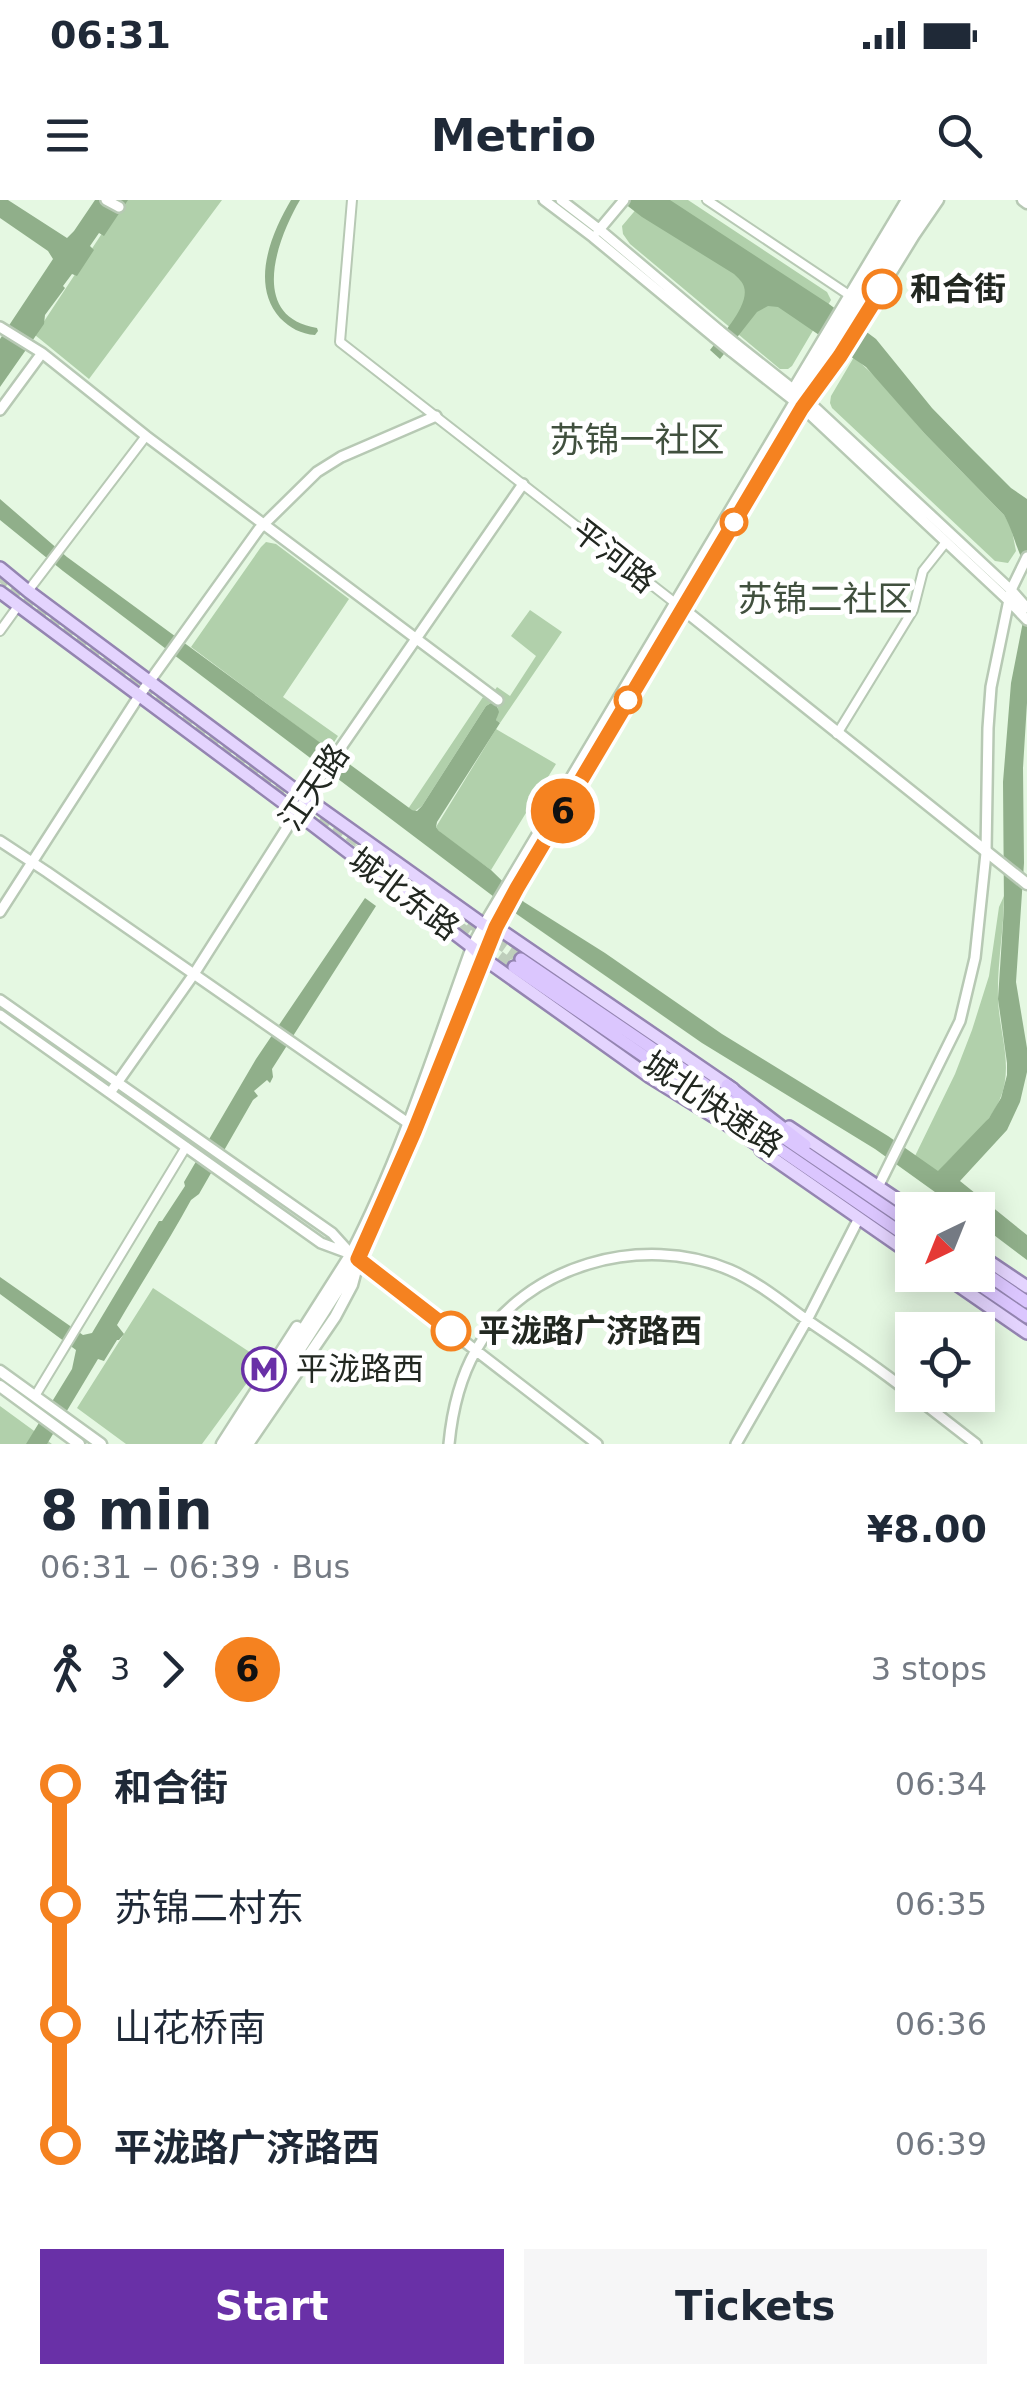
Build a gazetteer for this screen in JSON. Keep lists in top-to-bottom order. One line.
{"streets":{"highway":["城北快速路"],"main road":["平河路","城北东路"],"street":["江天路"]},"crossings":[["平河路","江天路"],["江天路","城北东路"]],"districts":["苏锦一社区","苏锦二社区"],"places":{"other":["和合街","平泷路广济路西"],"metro station":["平泷路西"]},"lines":["bus line 6"],"north":"bottom left","page":{"status":"06:31","header":"Metrio","on_map":"6","heading":["8 min","06:31 – 06:39 · Bus","¥8.00"],"legs":["3","6","3 stops"],"list":[{"name":"和合街","value":"06:34"},{"name":"苏锦二村东","value":"06:35"},{"name":"山花桥南","value":"06:36"},{"name":"平泷路广济路西","value":"06:39"}],"buttons":["Start","Tickets"]}}
